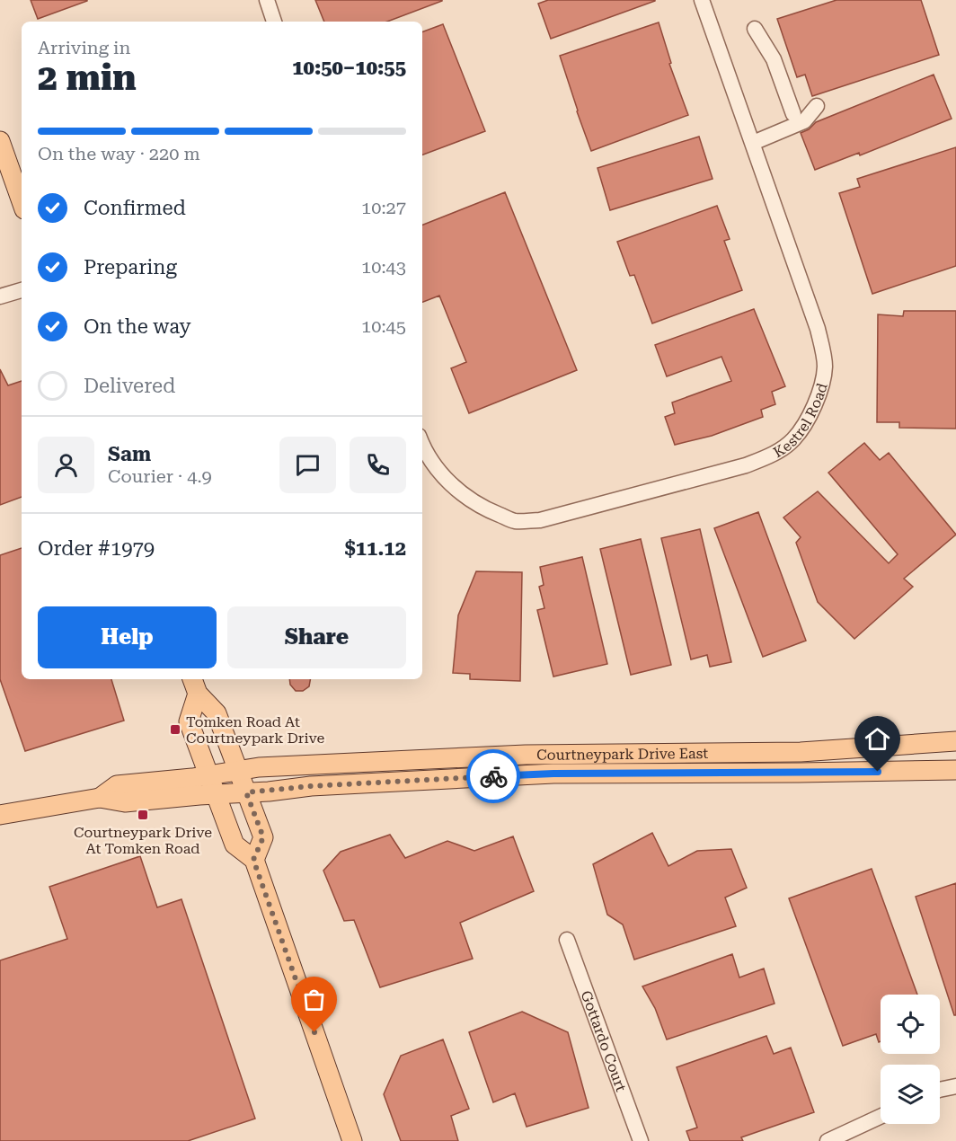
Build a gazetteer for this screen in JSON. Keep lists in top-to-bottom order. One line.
{"streets":{"main road":["Courtneypark Drive East"],"street":["Kestrel Road","Gottardo Court"]},"places":{"transit":["Tomken Road At Courtneypark Drive","Courtneypark Drive At Tomken Road"]},"page":{"heading":["2 min","Arriving in","10:50–10:55"],"panel":["Sam","Courier · 4.9","Order #1979","$11.12"],"bar":"On the way · 220 m","list":[["Confirmed","10:27"],["Preparing","10:43"],["On the way","10:45"],"Delivered"],"buttons":["Help","Share"]}}
